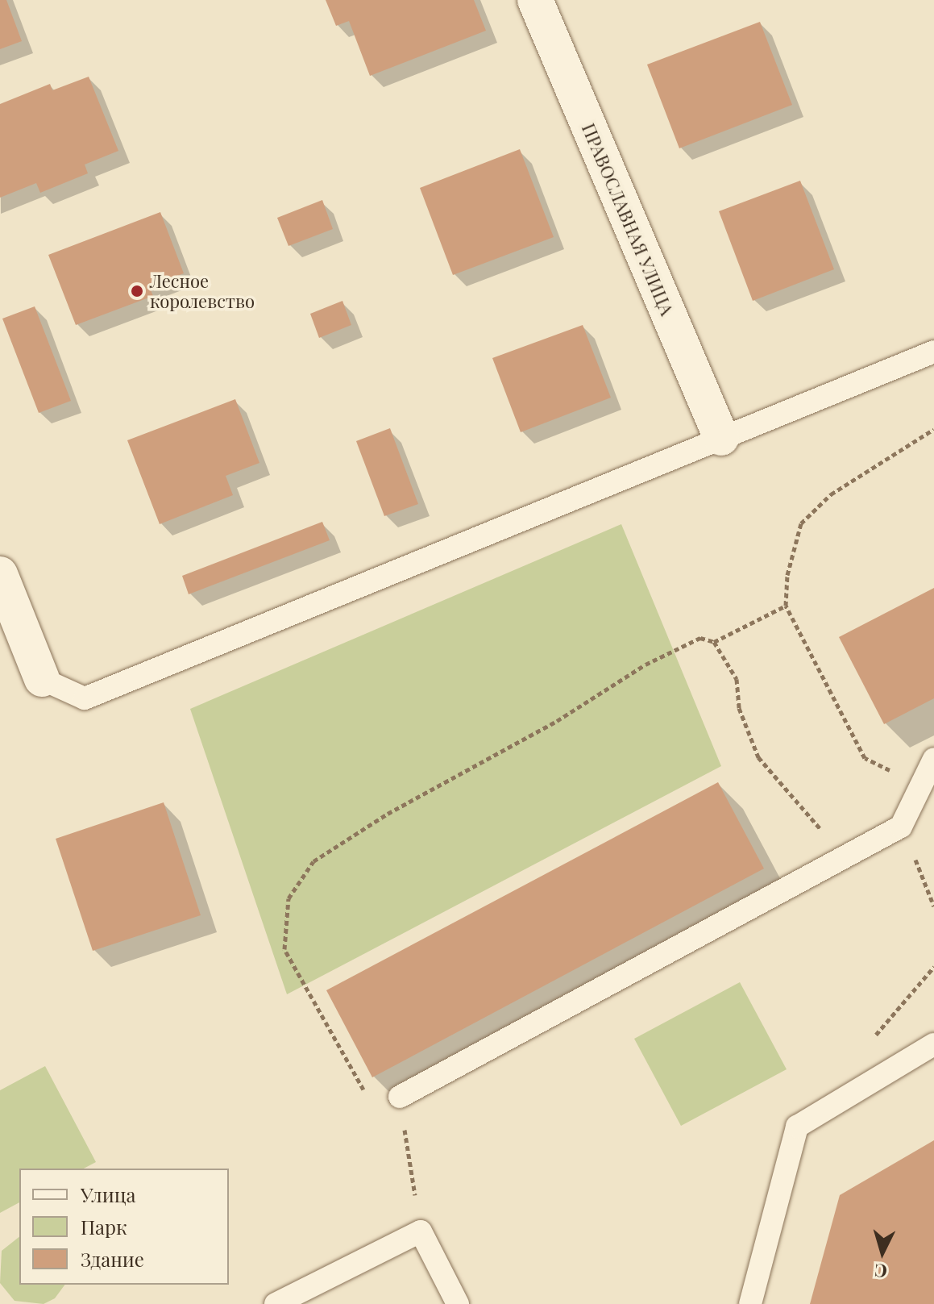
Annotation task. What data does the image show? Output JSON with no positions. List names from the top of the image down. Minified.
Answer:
{"streets":{"street":["ПРАВОСЛАВНАЯ УЛИЦА"]},"places":["Лесное королевство"],"legend":["Улица","Парк","Здание"],"north":"bottom"}
